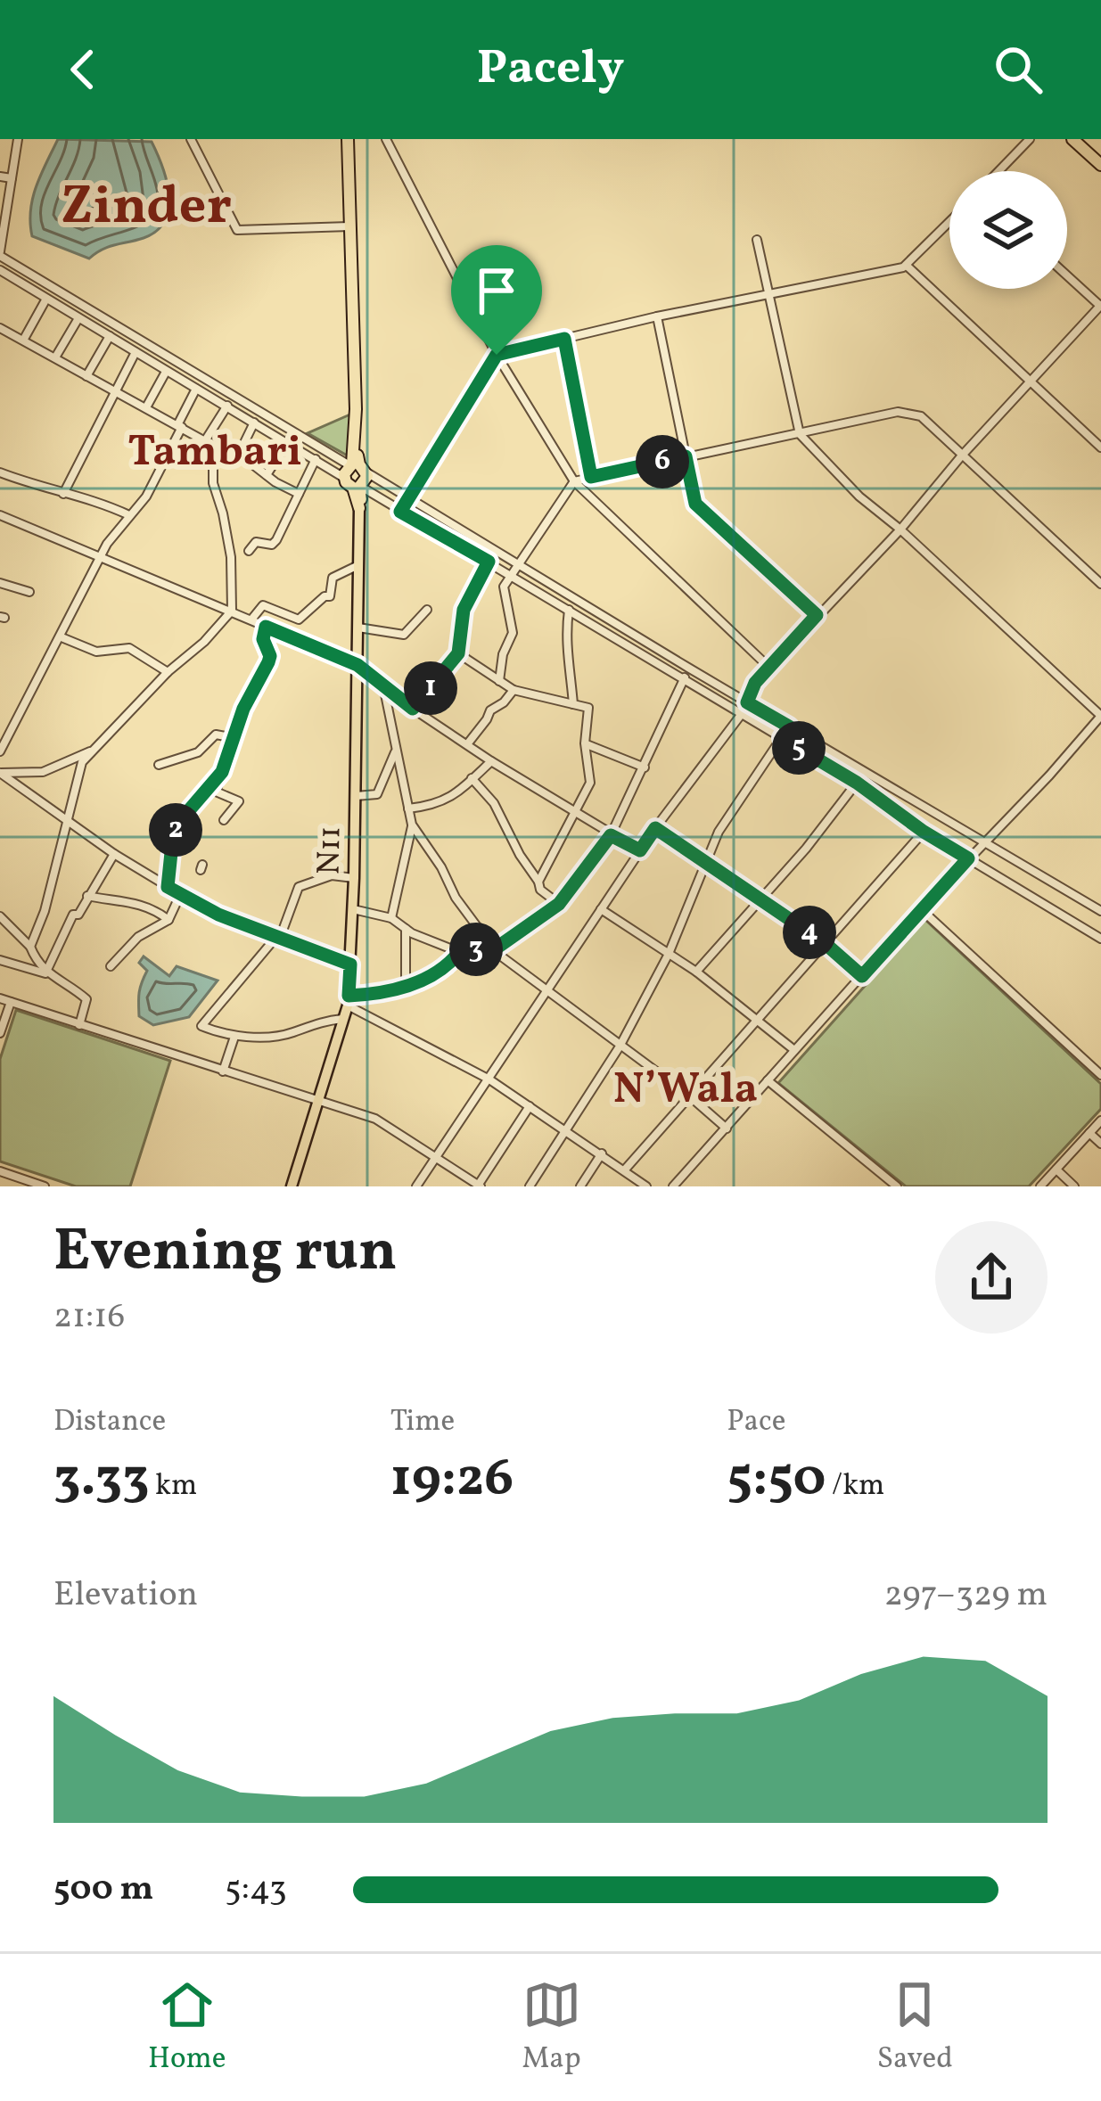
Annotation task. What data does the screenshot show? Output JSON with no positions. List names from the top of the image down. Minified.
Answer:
{"streets":{"main road":["N11"]},"districts":["Zinder","Tambari","N’Wala"],"page":{"header":"Pacely","pins":["6","1","5","2","4","3"],"heading":["Evening run","21:16"],"stats":[["Distance","3.33 km"],["Time","19:26"],["Pace","5:50 /km"]],"chart":["Elevation","297–329 m"],"list":[{"name":"500 m","note":"5:43"}],"tabs":["Home","Map","Saved"]}}
